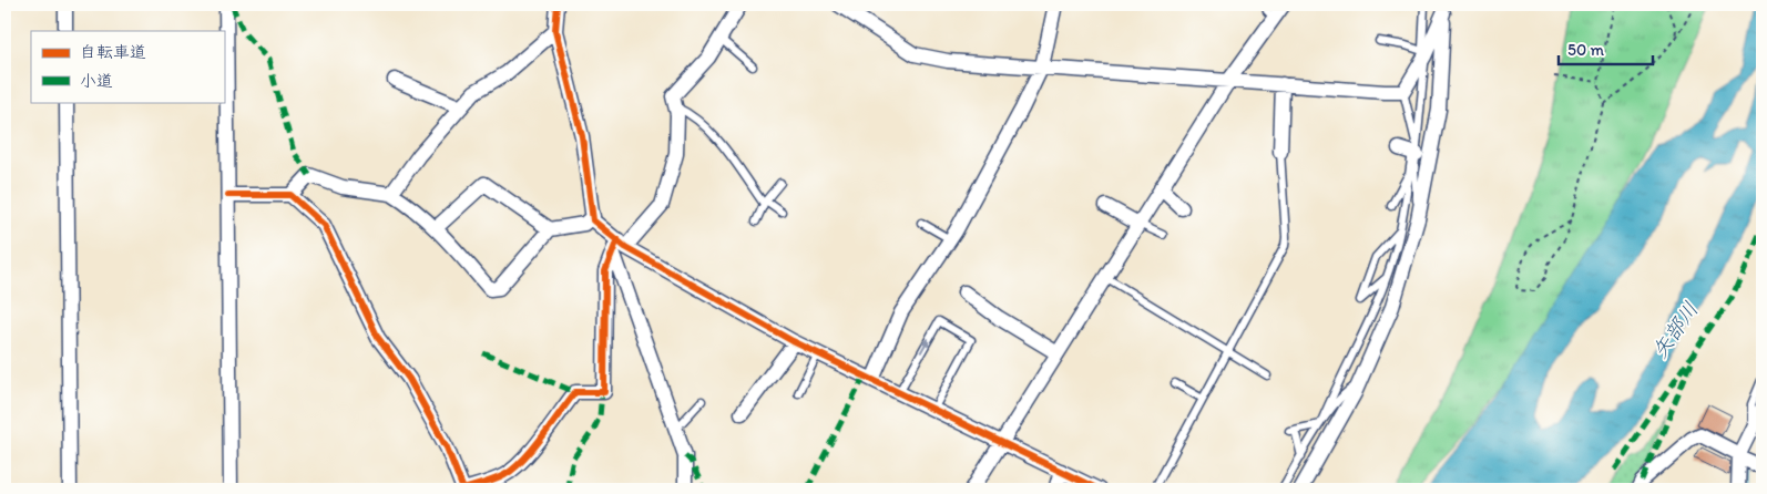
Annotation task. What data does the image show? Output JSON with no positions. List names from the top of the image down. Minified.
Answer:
{"water":["矢部川"],"legend":["自転車道","小道"],"scale_bar":"50 m"}
